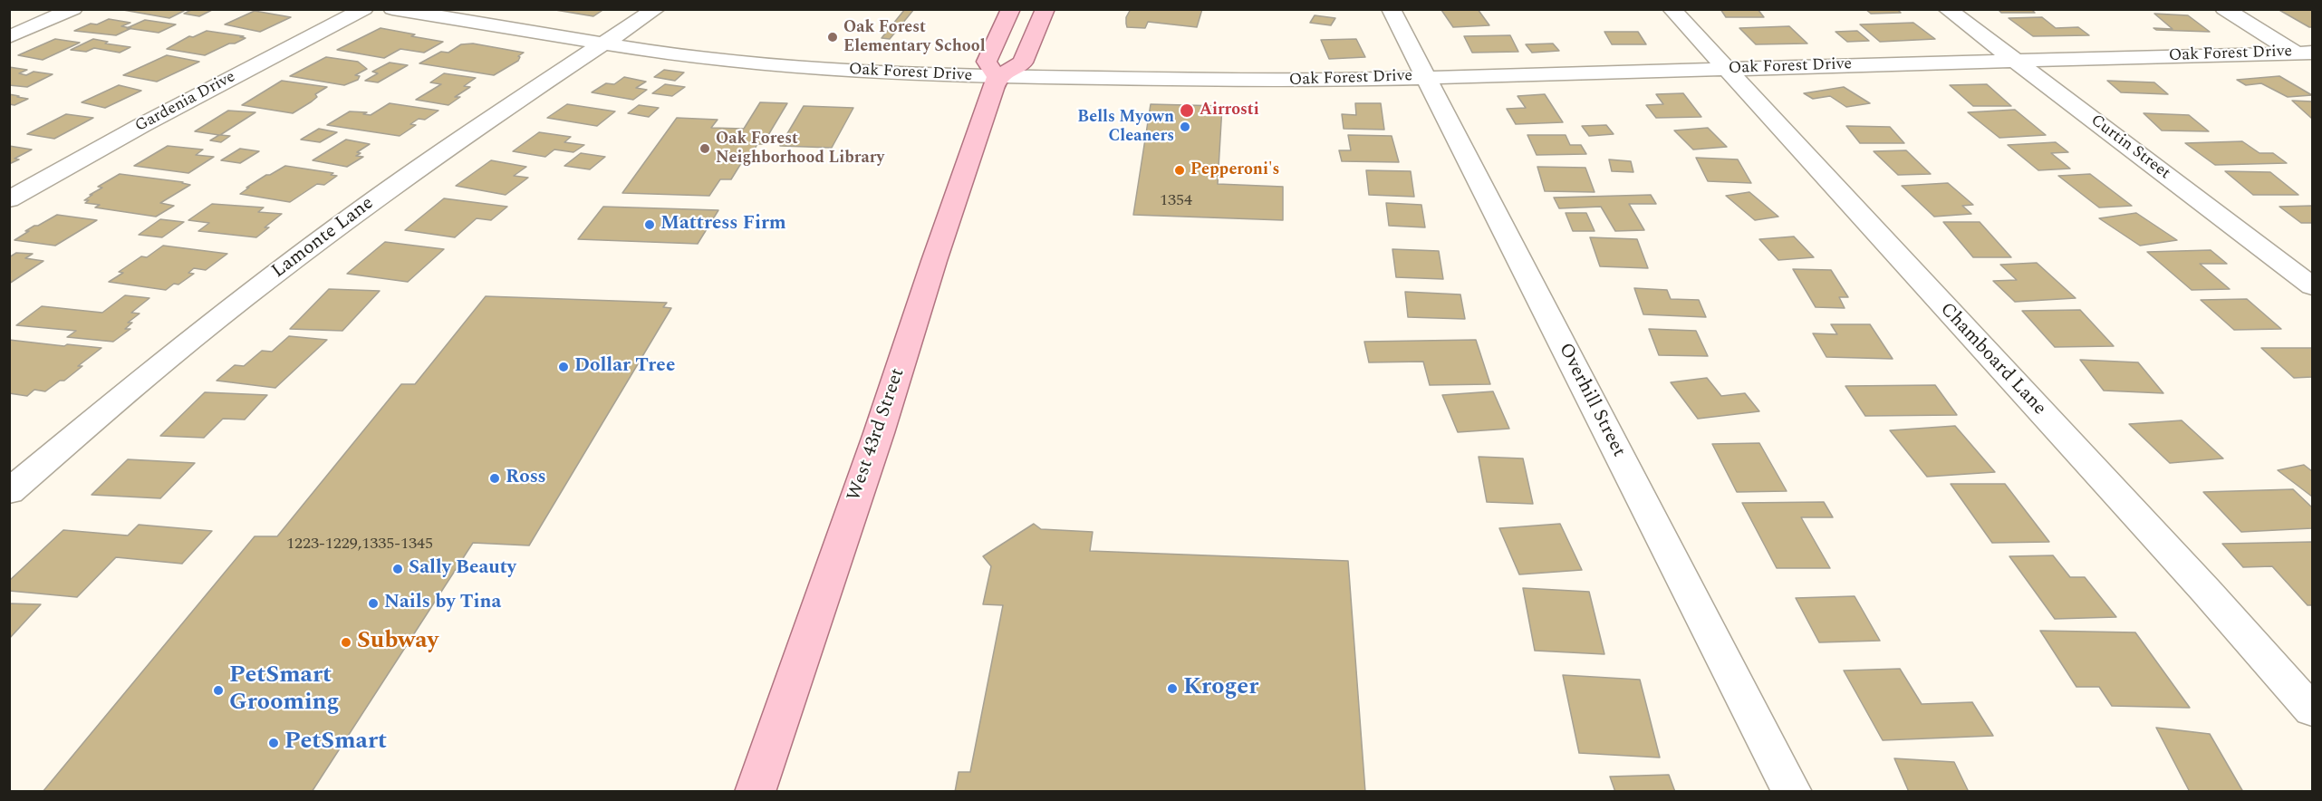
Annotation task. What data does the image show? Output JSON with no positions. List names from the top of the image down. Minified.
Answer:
{"streets":{"main road":["West 43rd Street"],"street":["Oak Forest Drive","Gardenia Drive","Curtin Street","Lamonte Lane","Chamboard Lane","Overhill Street"]},"crossings":[["Oak Forest Drive","Curtin Street"],["Oak Forest Drive","Lamonte Lane"],["Oak Forest Drive","Chamboard Lane"],["Oak Forest Drive","Overhill Street"],["Oak Forest Drive","West 43rd Street"]],"places":["Oak Forest Elementary School","Airrosti","Bells Myown Cleaners","Oak Forest Neighborhood Library","Pepperoni's","Mattress Firm","Dollar Tree","Ross","Sally Beauty","Nails by Tina","Subway","Kroger","PetSmart Grooming","PetSmart"],"house_numbers":["1354","1223-1229,1335-1345"]}
